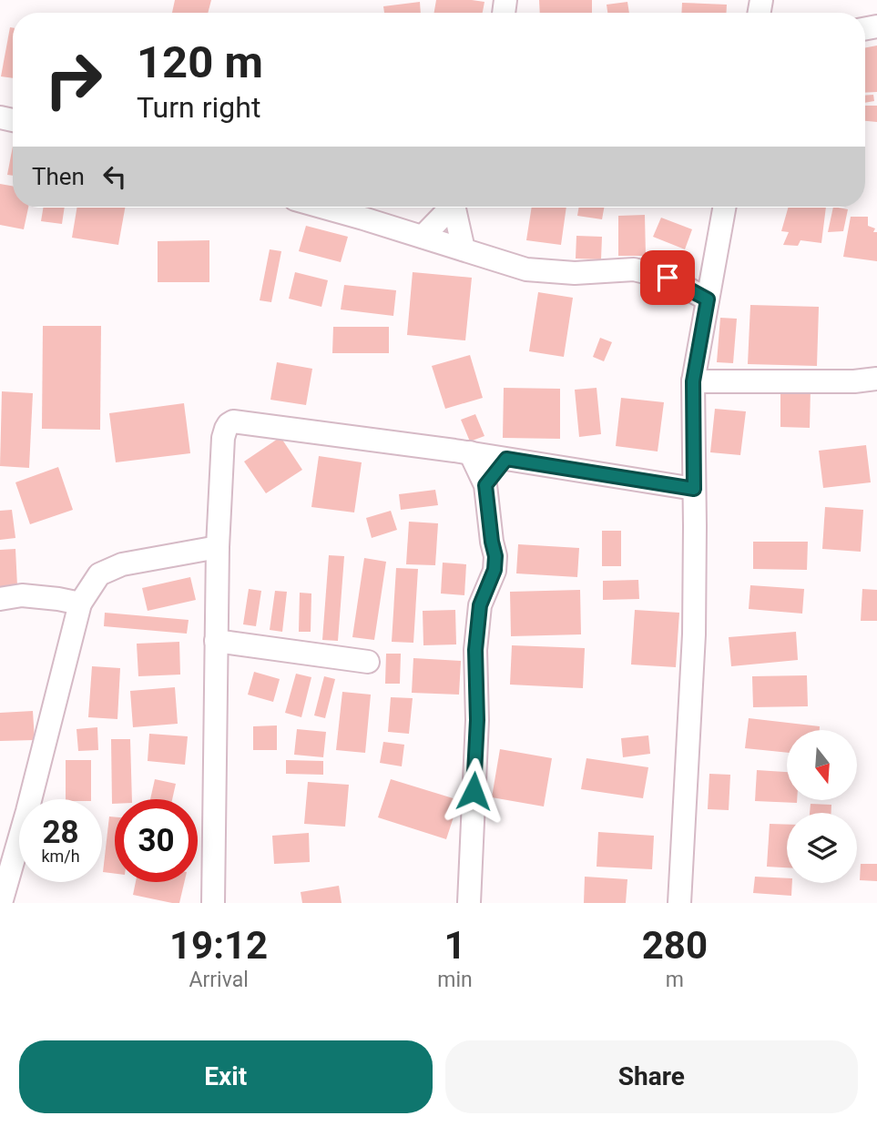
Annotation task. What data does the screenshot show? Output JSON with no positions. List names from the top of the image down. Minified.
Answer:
{"north":"bottom","page":{"turn":["120 m","Turn right"],"then":"Then","speed":"28 km/h","limit":"30","eta":["19:12","Arrival","1","min","280","m"],"buttons":["Exit","Share"]}}
